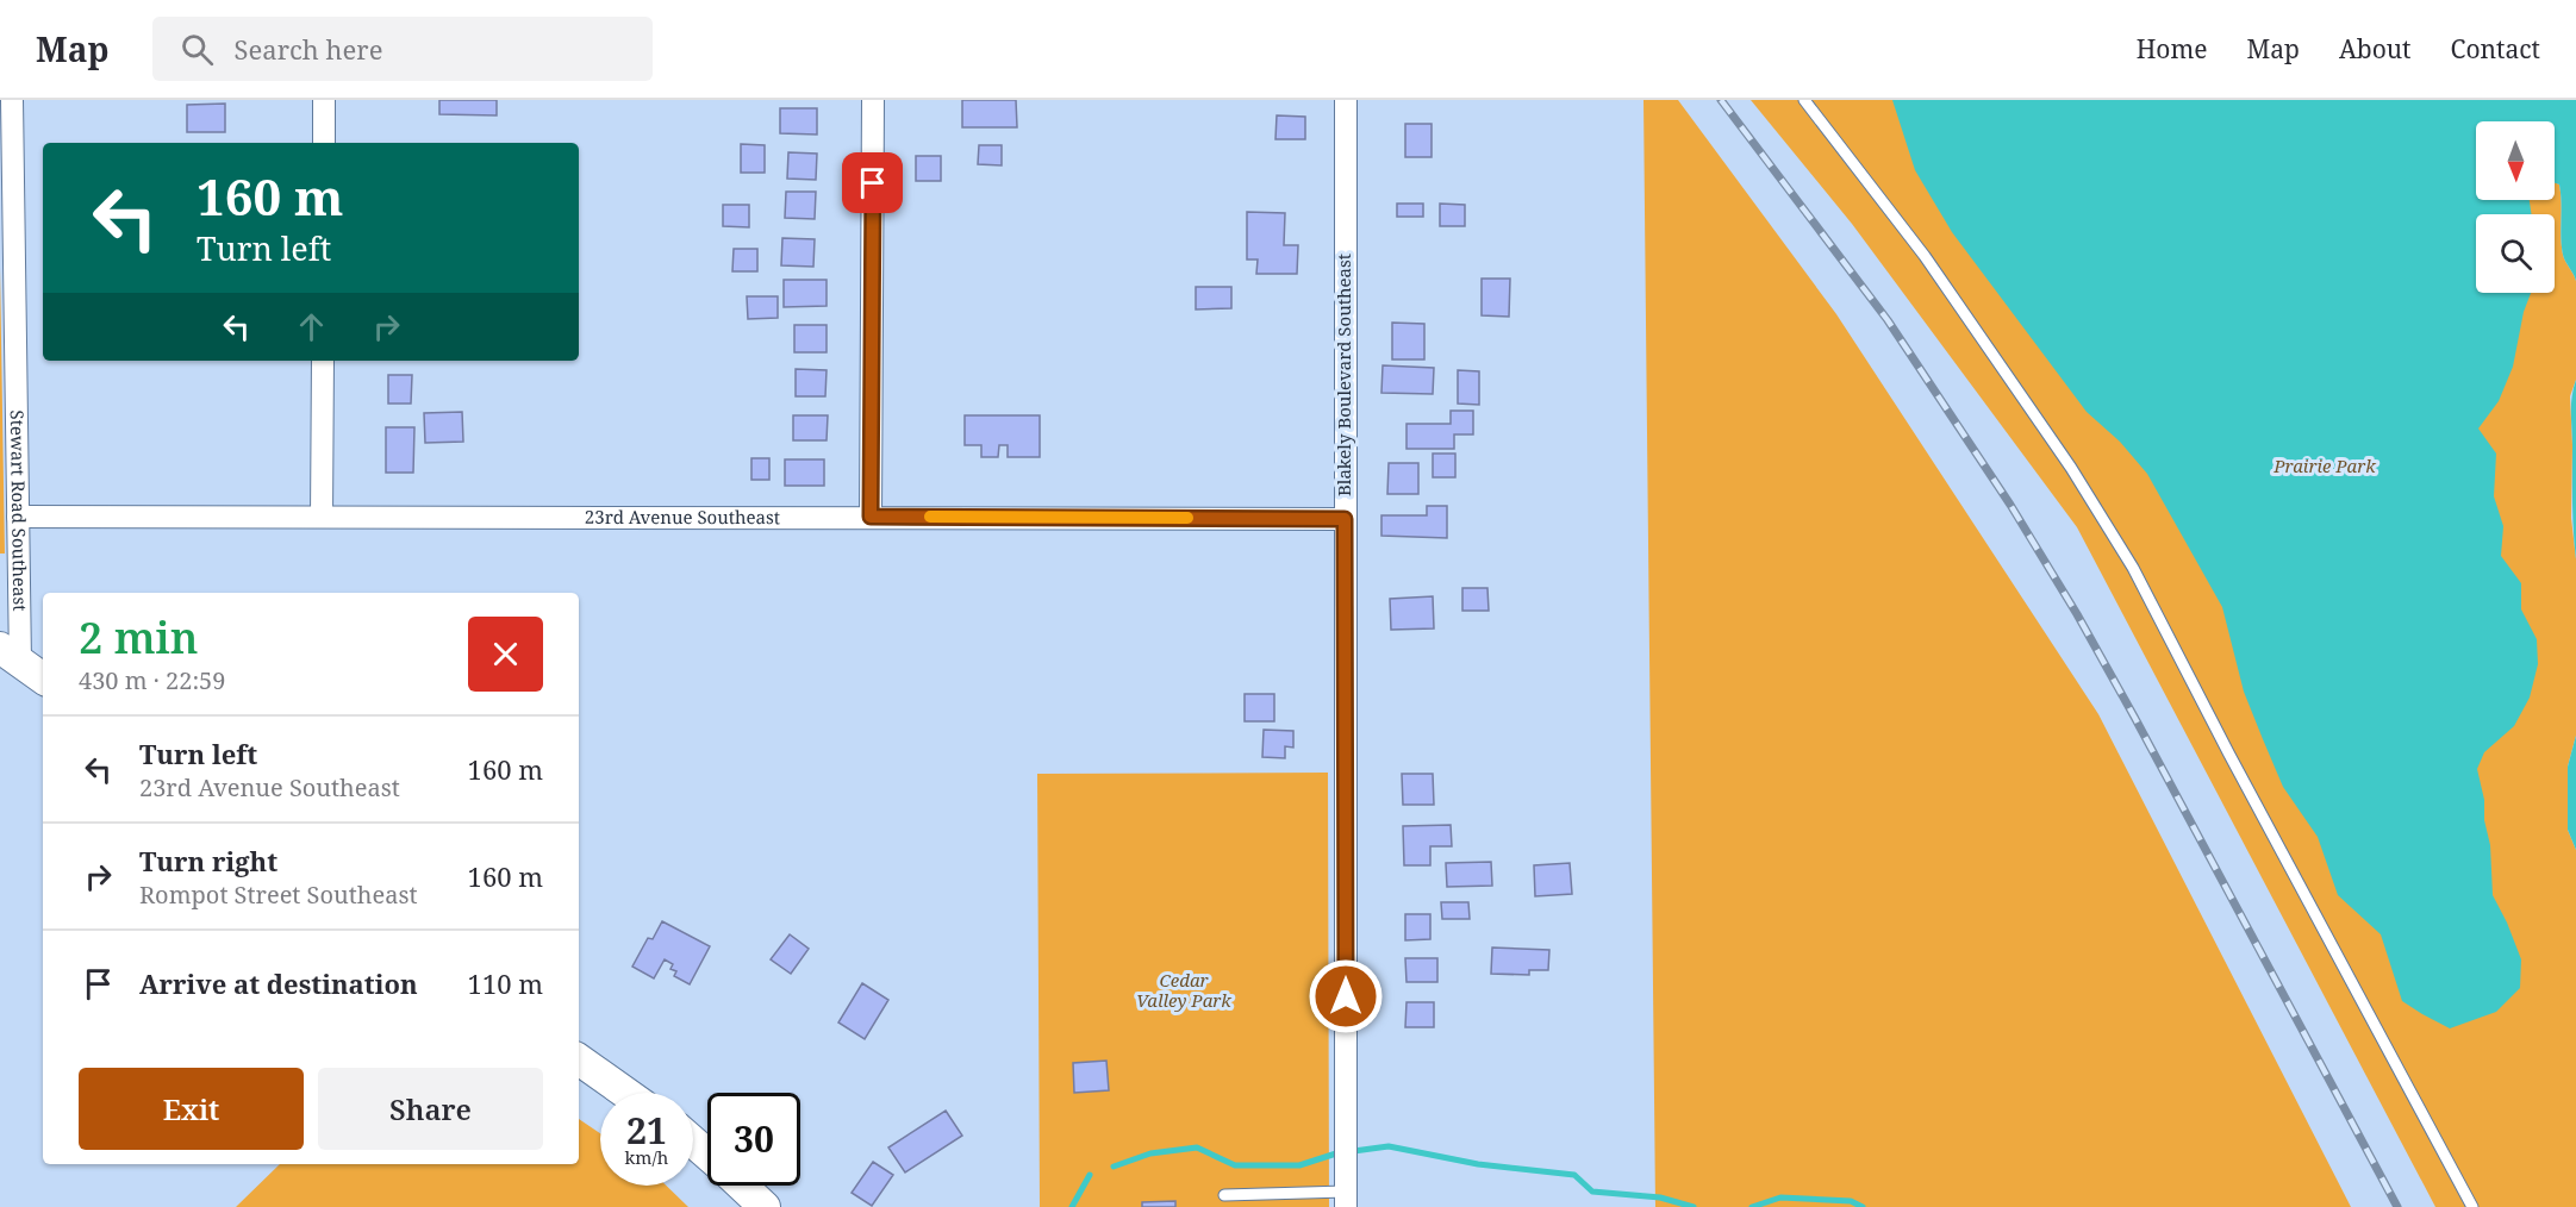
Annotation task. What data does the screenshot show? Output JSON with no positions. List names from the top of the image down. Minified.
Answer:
{"streets":{"street":["Blakely Boulevard Southeast","Stewart Road Southeast","23rd Avenue Southeast"]},"crossings":[["Blakely Boulevard Southeast","23rd Avenue Southeast"],["Stewart Road Southeast","23rd Avenue Southeast"]],"parks":["Prairie Park","Cedar Valley Park"],"north":"bottom","page":{"header":"Map","search":"Search here","nav":["Home","Map","About","Contact"],"turn":["160 m","Turn left"],"heading":["2 min","430 m · 22:59"],"list":[{"name":"Turn left","note":"23rd Avenue Southeast","value":"160 m"},{"name":"Turn right","note":"Rompot Street Southeast","value":"160 m"},{"name":"Arrive at destination","value":"110 m"}],"buttons":["Exit","Share"],"speed":"21 km/h","limit":"30"}}
